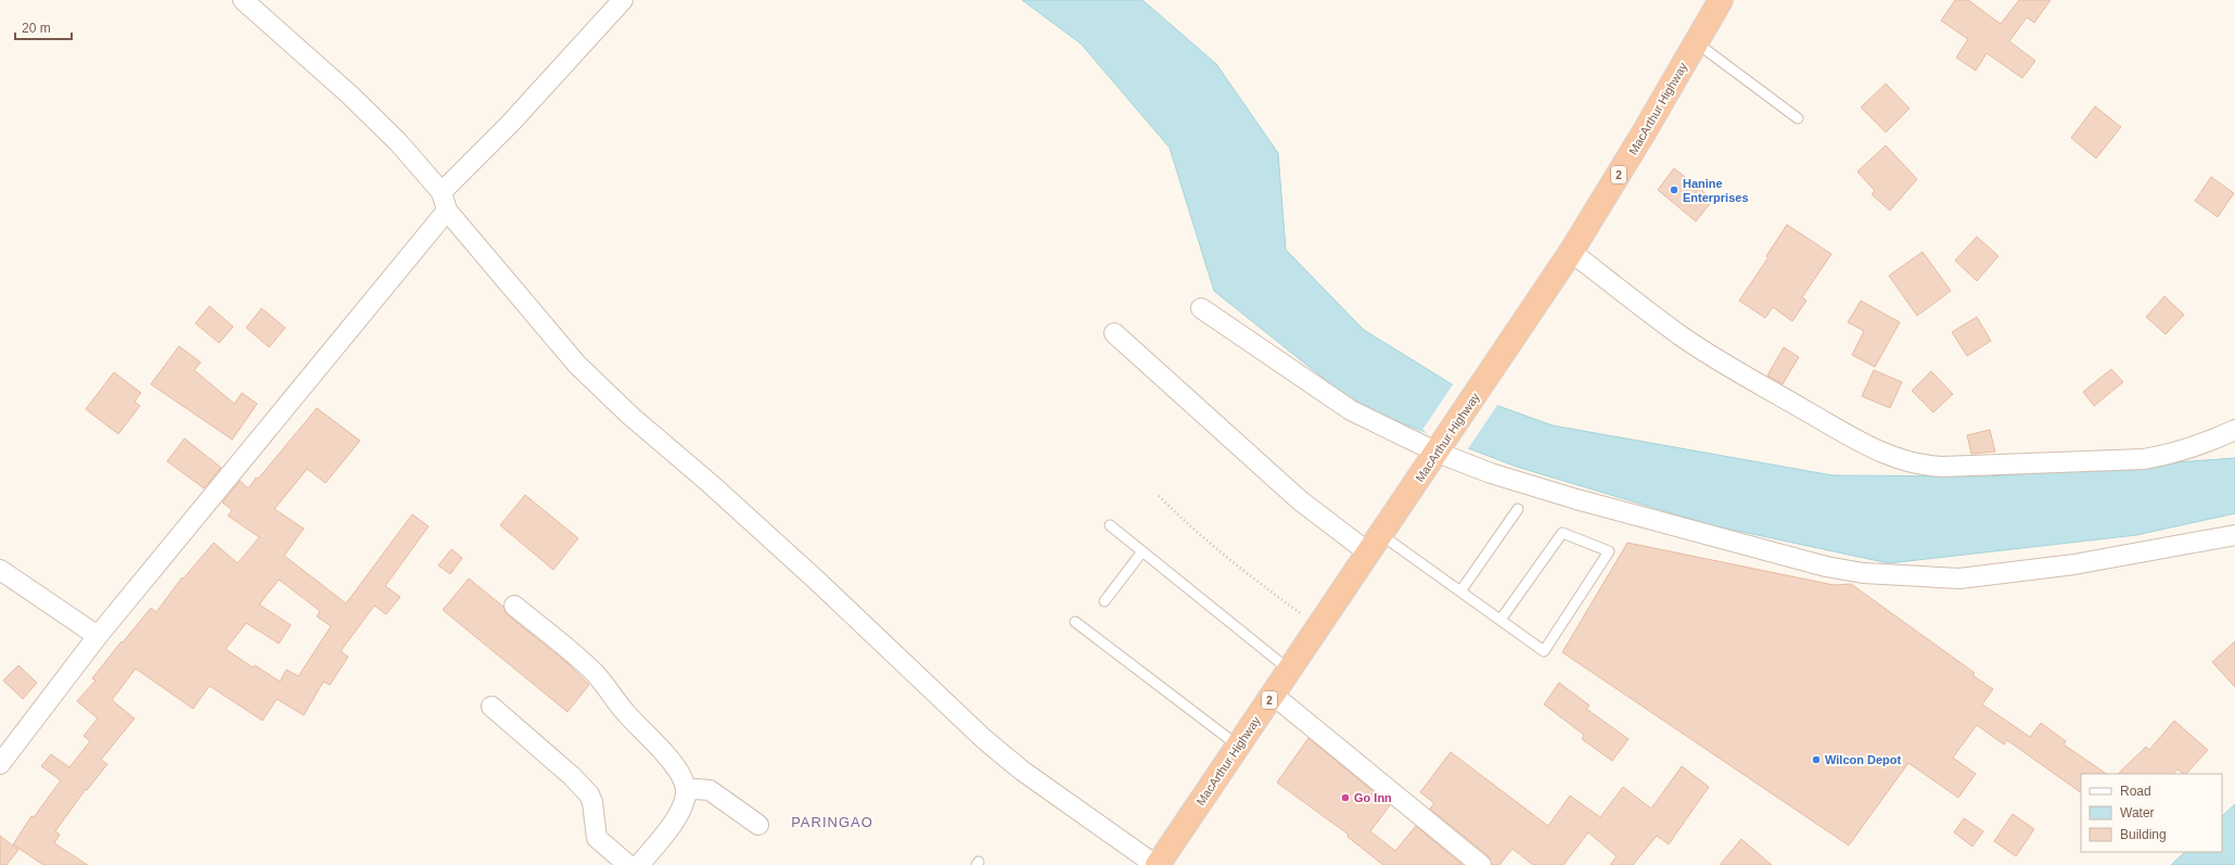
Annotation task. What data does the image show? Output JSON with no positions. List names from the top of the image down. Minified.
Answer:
{"streets":{"highway":["MacArthur Highway","2"]},"districts":["PARINGAO"],"places":["Hanine Enterprises","Wilcon Depot","Go Inn"],"legend":["Road","Water","Building"],"scale_bar":"20 m"}
